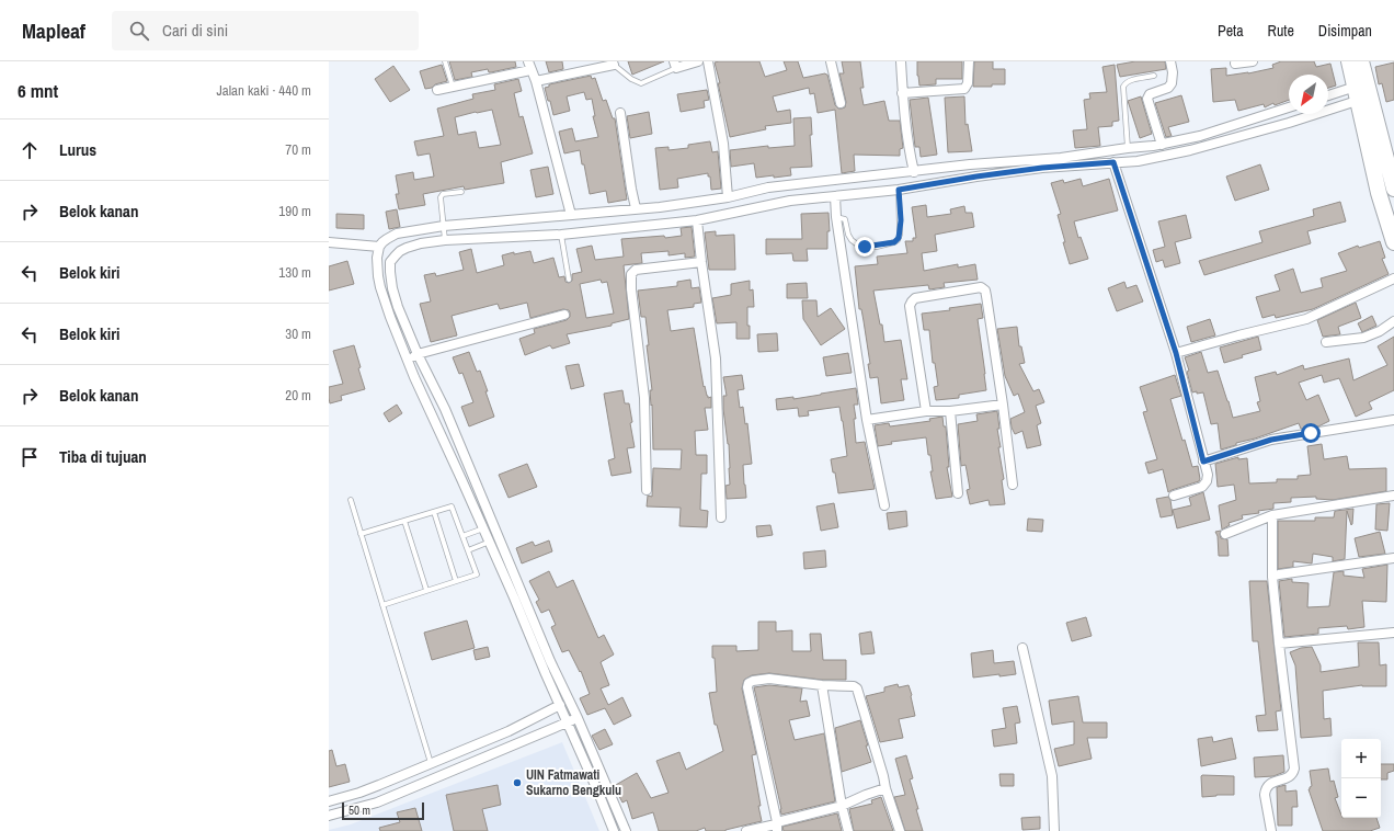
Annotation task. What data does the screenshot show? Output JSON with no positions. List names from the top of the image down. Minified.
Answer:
{"places":["UIN Fatmawati Sukarno Bengkulu"],"scale_bar":"50 m","north":"bottom left","page":{"header":"Mapleaf","search":"Cari di sini","nav":["Peta","Rute","Disimpan"],"heading":["6 mnt","Jalan kaki · 440 m"],"list":[["Lurus","70 m"],["Belok kanan","190 m"],["Belok kiri","130 m"],["Belok kiri","30 m"],["Belok kanan","20 m"],"Tiba di tujuan"],"map_buttons":["+","−"],"scale":"50 m"}}
